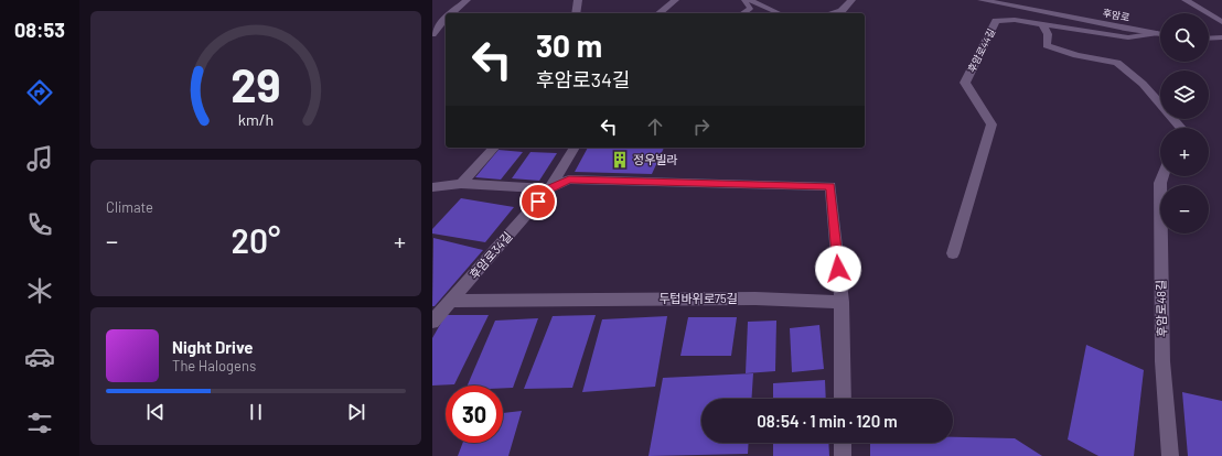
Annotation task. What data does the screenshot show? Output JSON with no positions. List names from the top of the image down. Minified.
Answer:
{"streets":{"street":["후암로","후암로44길","후암로34길","두텁바위로75길","후암로48길"]},"crossings":[["후암로","후암로44길"],["후암로34길","두텁바위로75길"]],"places":{"building":["정우빌라"]},"page":{"tabs":"08:53","map_buttons":["+","−"],"turn":["30 m","후암로34길"],"tile":"Climate","heat":["−","20°","+"],"song":["Night Drive","The Halogens"],"limit":"30","trip":"08:54 · 1 min · 120 m","gauge":["29","km/h"]}}
